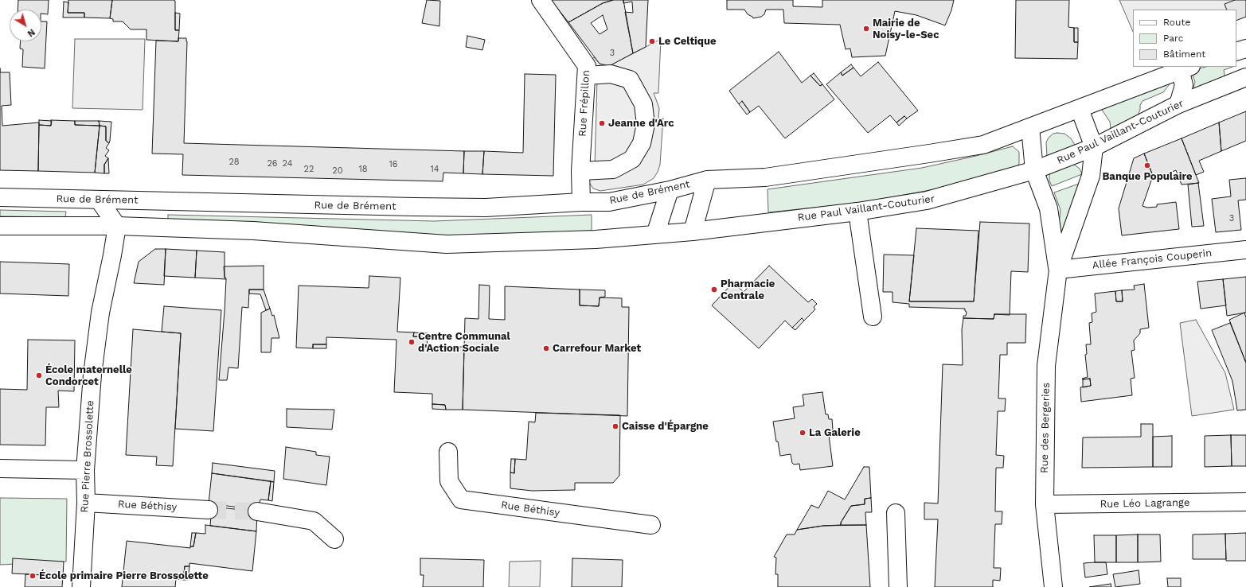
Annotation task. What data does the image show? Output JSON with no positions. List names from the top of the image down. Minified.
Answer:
{"streets":{"street":["Rue Frépillon","Rue Paul Vaillant-Couturier","Rue de Brément","Allée François Couperin","Rue des Bergeries","Rue Pierre Brossolette","Rue Léo Lagrange","Rue Béthisy"]},"crossings":[["Rue Frépillon","Rue de Brément"],["Rue Paul Vaillant-Couturier","Rue des Bergeries"],["Allée François Couperin","Rue des Bergeries"],["Rue des Bergeries","Rue Léo Lagrange"],["Rue Pierre Brossolette","Rue Béthisy"]],"places":["Mairie de Noisy-le-Sec","Le Celtique","Jeanne d'Arc","Banque Populaire","Pharmacie Centrale","Centre Communal d'Action Sociale","Carrefour Market","École maternelle Condorcet","Caisse d'Épargne","La Galerie","École primaire Pierre Brossolette"],"house_numbers":["3","28","26","24","16","22","18","14","20","3"],"legend":["Route","Parc","Bâtiment"],"north":"bottom right"}
